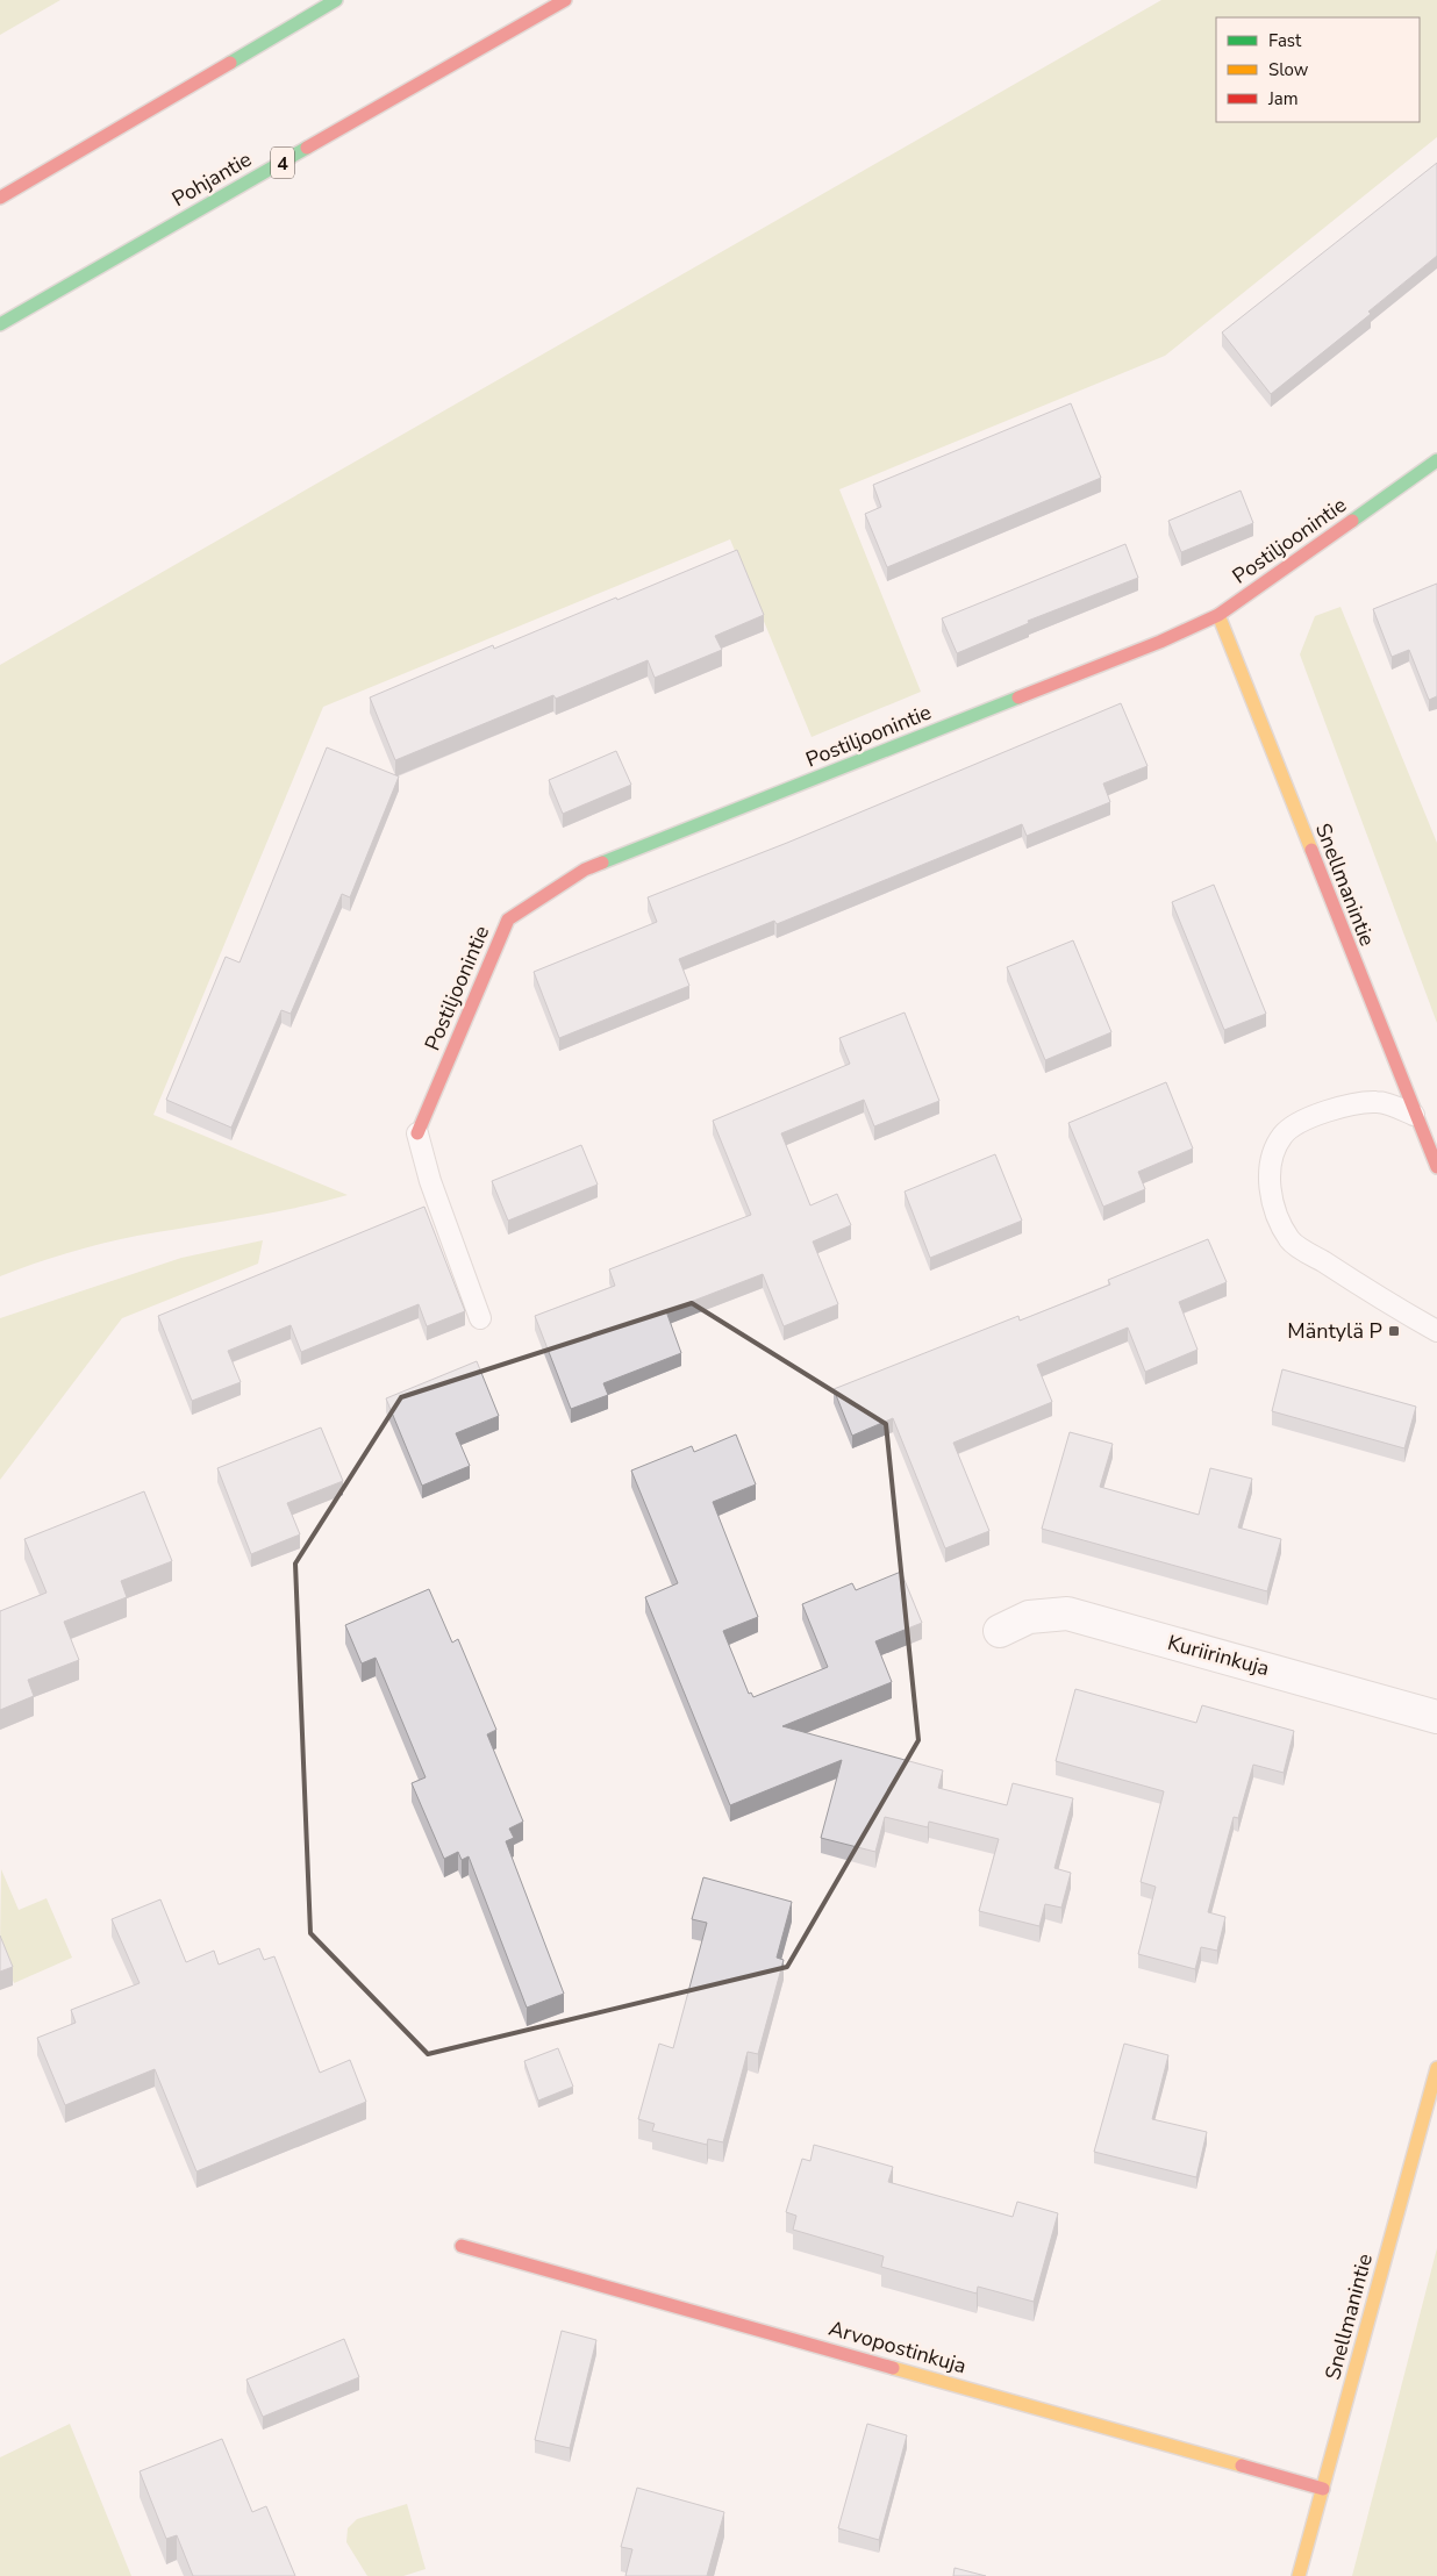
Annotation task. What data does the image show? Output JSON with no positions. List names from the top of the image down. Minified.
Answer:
{"streets":{"main road":["4","Pohjantie","Postiljoonintie","Snellmanintie","Arvopostinkuja"],"street":["Kuriirinkuja"]},"crossings":[["Postiljoonintie","Snellmanintie"],["Snellmanintie","Arvopostinkuja"]],"places":{"transit":["Mäntylä P"]},"legend":["Fast","Slow","Jam"]}
